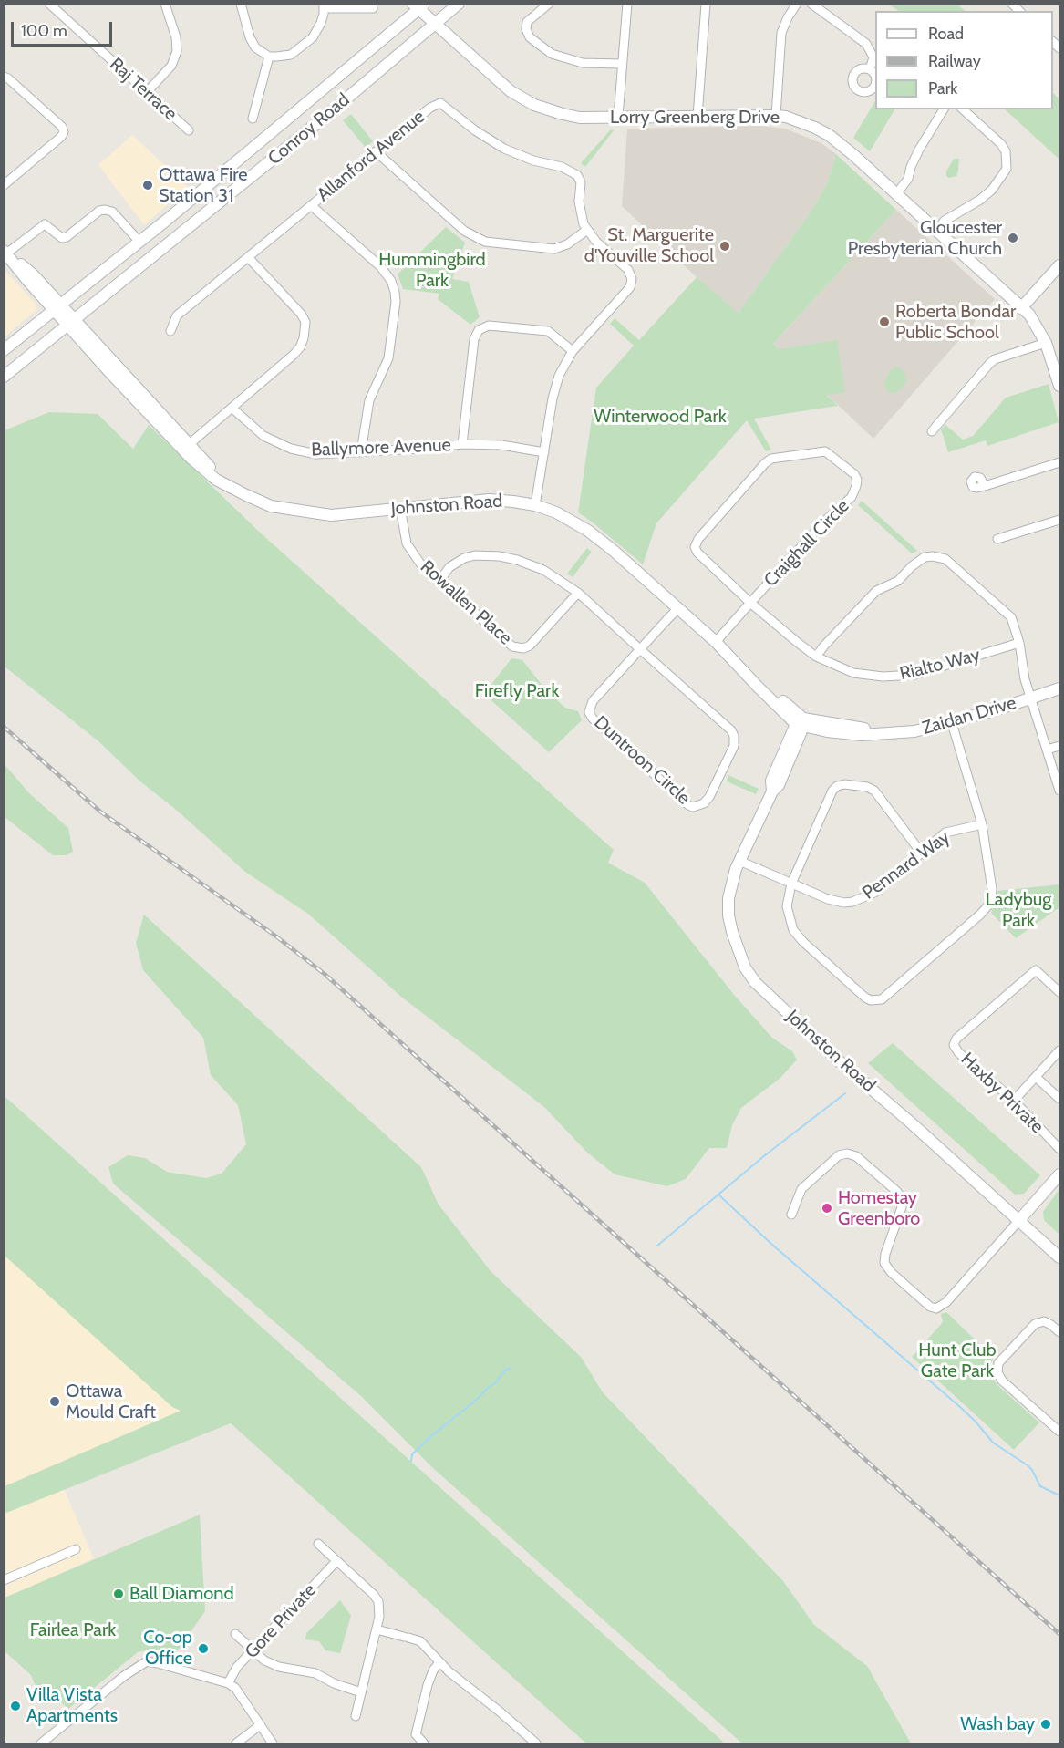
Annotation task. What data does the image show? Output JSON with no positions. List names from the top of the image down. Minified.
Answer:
{"streets":{"street":["Raj Terrace","Lorry Greenberg Drive","Conroy Road","Allanford Avenue","Ballymore Avenue","Johnston Road","Craighall Circle","Rowallen Place","Rialto Way","Zaidan Drive","Duntroon Circle","Pennard Way","Haxby Private","Gore Private"]},"crossings":[["Lorry Greenberg Drive","Conroy Road"],["Conroy Road","Johnston Road"],["Allanford Avenue","Ballymore Avenue"],["Allanford Avenue","Johnston Road"],["Johnston Road","Craighall Circle"],["Johnston Road","Rowallen Place"],["Johnston Road","Zaidan Drive"],["Johnston Road","Duntroon Circle"],["Johnston Road","Pennard Way"],["Craighall Circle","Rialto Way"]],"parks":["Hummingbird Park","Winterwood Park","Firefly Park","Ladybug Park","Hunt Club Gate Park","Fairlea Park"],"places":["Ottawa Fire Station 31","Gloucester Presbyterian Church","St. Marguerite d'Youville School","Roberta Bondar Public School","Homestay Greenboro","Ottawa Mould Craft","Ball Diamond","Co-op Office","Villa Vista Apartments","Wash bay"],"legend":["Road","Railway","Park"],"scale_bar":"100 m"}
